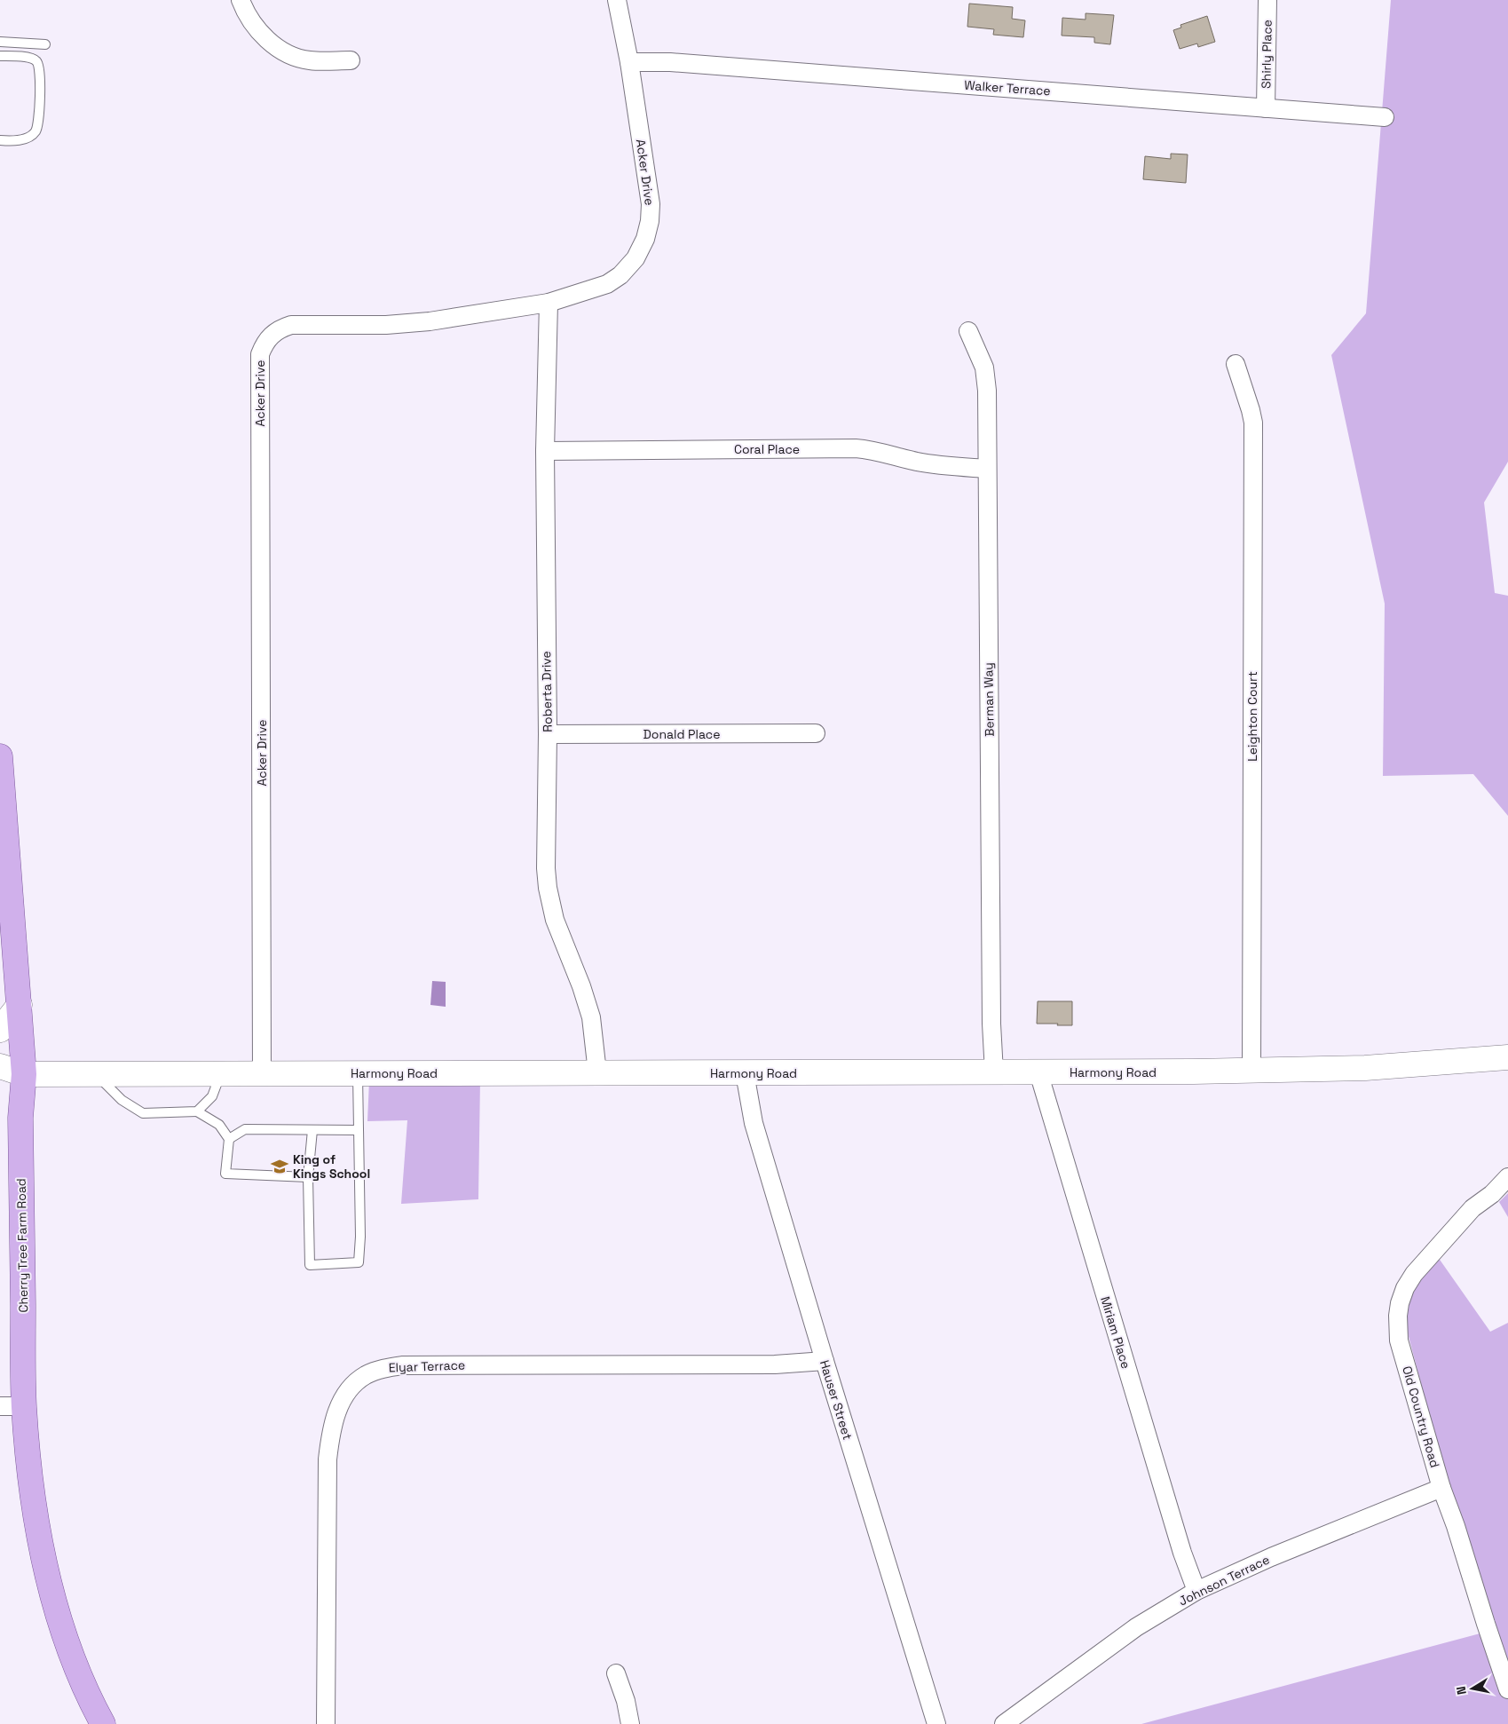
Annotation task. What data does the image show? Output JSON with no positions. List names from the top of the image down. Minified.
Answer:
{"streets":{"main road":["Cherry Tree Farm Road"],"street":["Shirly Place","Walker Terrace","Acker Drive","Coral Place","Roberta Drive","Berman Way","Leighton Court","Donald Place","Harmony Road","Miriam Place","Elyar Terrace","Hauser Street","Old Country Road","Johnson Terrace"]},"crossings":[["Shirly Place","Walker Terrace"],["Walker Terrace","Acker Drive"],["Acker Drive","Roberta Drive"],["Acker Drive","Harmony Road"],["Coral Place","Roberta Drive"],["Coral Place","Berman Way"],["Roberta Drive","Donald Place"],["Roberta Drive","Harmony Road"],["Berman Way","Harmony Road"],["Leighton Court","Harmony Road"],["Harmony Road","Cherry Tree Farm Road"],["Harmony Road","Miriam Place"],["Harmony Road","Hauser Street"],["Miriam Place","Johnson Terrace"],["Elyar Terrace","Hauser Street"],["Old Country Road","Johnson Terrace"]],"places":{"school or university":["King of Kings School"]},"north":"left"}
